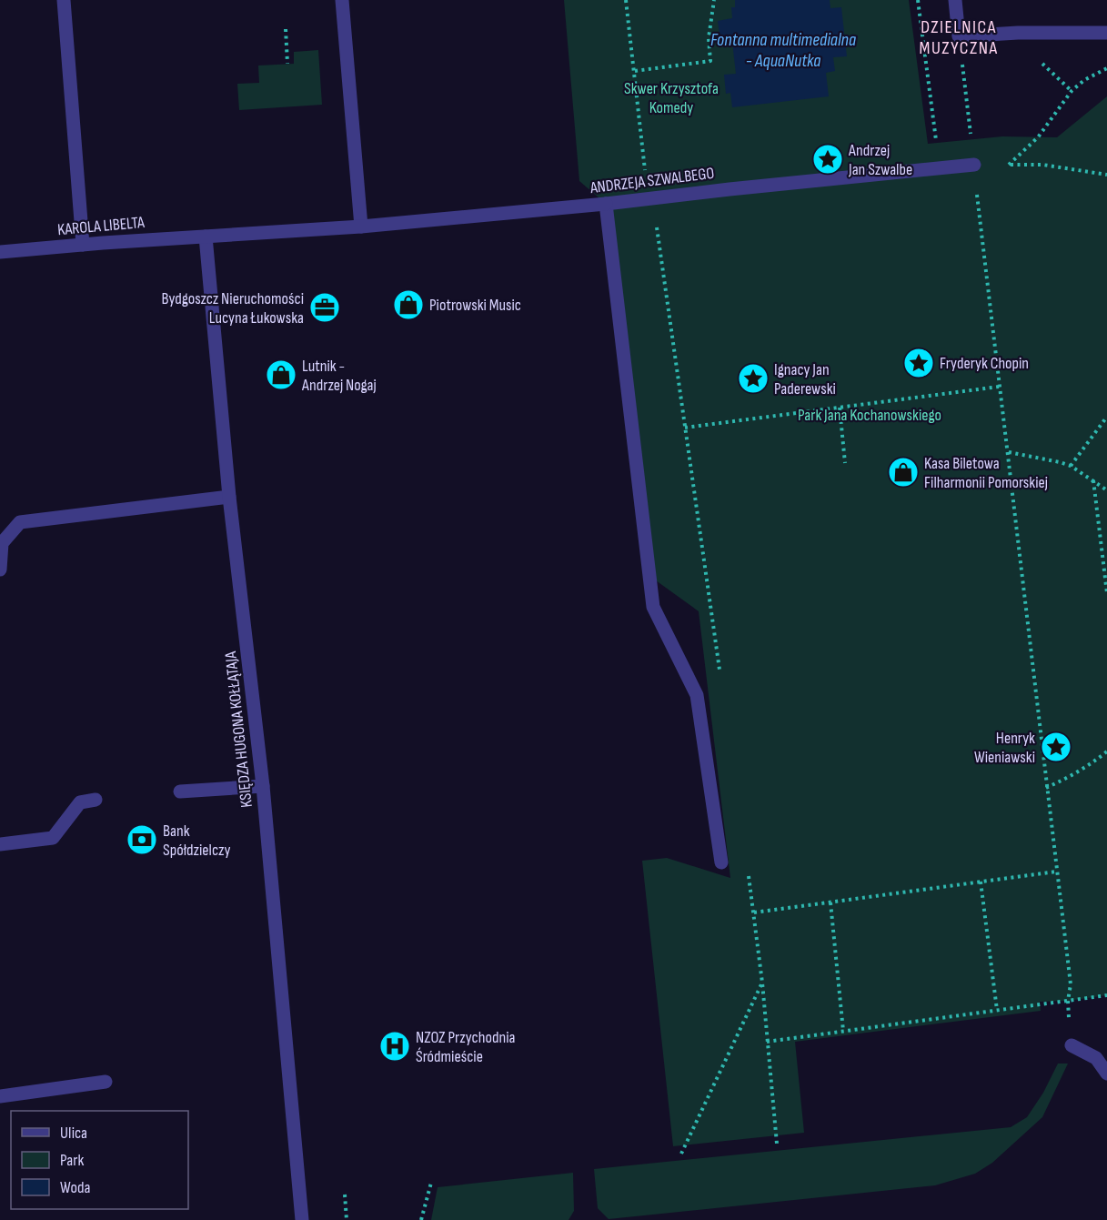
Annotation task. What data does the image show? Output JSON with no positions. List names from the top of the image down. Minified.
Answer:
{"streets":{"street":["ANDRZEJA SZWALBEGO","KAROLA LIBELTA","KSIĘDZA HUGONA KOŁŁĄTAJA"]},"crossings":[["ANDRZEJA SZWALBEGO","KAROLA LIBELTA"],["ANDRZEJA SZWALBEGO","KSIĘDZA HUGONA KOŁŁĄTAJA"],["KAROLA LIBELTA","KSIĘDZA HUGONA KOŁŁĄTAJA"]],"districts":["DZIELNICA MUZYCZNA"],"water":["Fontanna multimedialna - AquaNutka"],"parks":["Skwer Krzysztofa Komedy","Park Jana Kochanowskiego"],"places":{"place":["Andrzej Jan Szwalbe","Fryderyk Chopin","Ignacy Jan Paderewski","Henryk Wieniawski"],"shop":["Piotrowski Music","Lutnik - Andrzej Nogaj","Kasa Biletowa Filharmonii Pomorskiej"],"office":["Bydgoszcz Nieruchomości Lucyna Łukowska"],"bank":["Bank Spółdzielczy"],"hospital":["NZOZ Przychodnia Śródmieście"]},"legend":["Ulica","Park","Woda"]}
